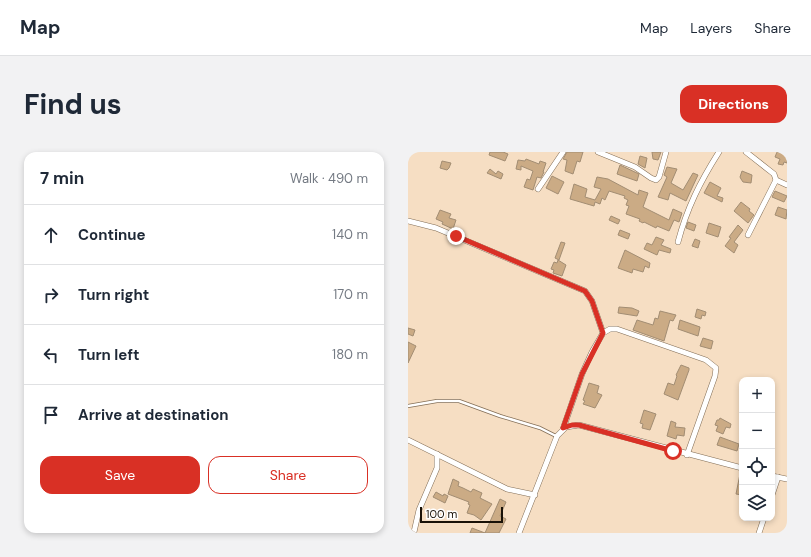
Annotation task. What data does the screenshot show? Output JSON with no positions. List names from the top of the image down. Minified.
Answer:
{"scale_bar":"100 m","page":{"header":"Map","nav":["Map","Layers","Share"],"buttons":["Directions",["Save","Share"]],"title":"Find us","heading":["7 min","Walk · 490 m"],"list":[["Continue","140 m"],["Turn right","170 m"],["Turn left","180 m"],"Arrive at destination"],"map_buttons":["+","−"],"scale":"100 m"}}
